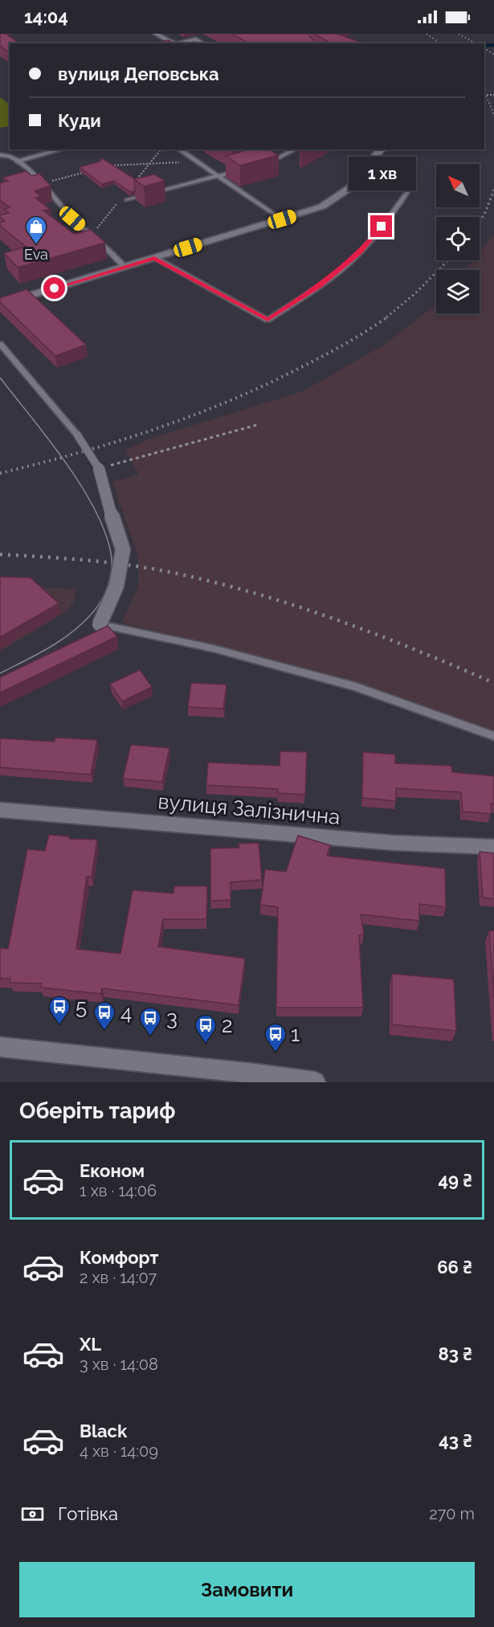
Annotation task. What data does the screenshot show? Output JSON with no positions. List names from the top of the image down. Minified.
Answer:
{"streets":{"street":["вулиця Залізнична"]},"places":{"shop":["Eva"],"bus stop":["5","4","3","2","1"]},"north":"top left","page":{"status":"14:04","banner":["вулиця Деповська","Куди"],"bubble":"1 хв","heading":"Оберіть тариф","list":[{"name":"Економ","note":"1 хв · 14:06","value":"49 ₴"},{"name":"Комфорт","note":"2 хв · 14:07","value":"66 ₴"},{"name":"XL","note":"3 хв · 14:08","value":"83 ₴"},{"name":"Black","note":"4 хв · 14:09","value":"43 ₴"}],"pay":["Готівка","270 m"],"buttons":"Замовити"}}
